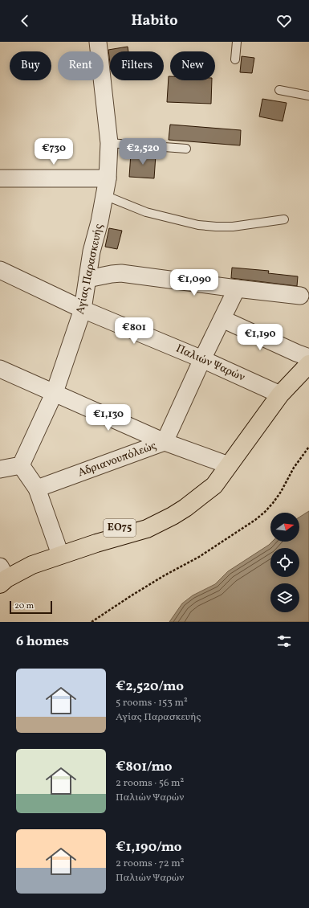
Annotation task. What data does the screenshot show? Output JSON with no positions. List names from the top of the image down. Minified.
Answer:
{"streets":{"main road":["ΕΟ75"],"street":["Αγίας Παρασκευής","Παλιών Ψαρών","Αδριανουπόλεώς"]},"crossings":[["Αγίας Παρασκευής","Παλιών Ψαρών"],["Παλιών Ψαρών","Αδριανουπόλεώς"]],"scale_bar":"20 m","north":"right","page":{"header":"Habito","chip":["Buy","Rent","Filters","New"],"price":["€730","€2,520","€1,090","€801","€1,190","€1,130"],"scale":"20 m","heading":"6 homes","list":[{"name":"€2,520/mo","note":"5 rooms · 153 m² · Αγίας Παρασκευής"},{"name":"€801/mo","note":"2 rooms · 56 m² · Παλιών Ψαρών"},{"name":"€1,190/mo","note":"2 rooms · 72 m² · Παλιών Ψαρών"}]}}
